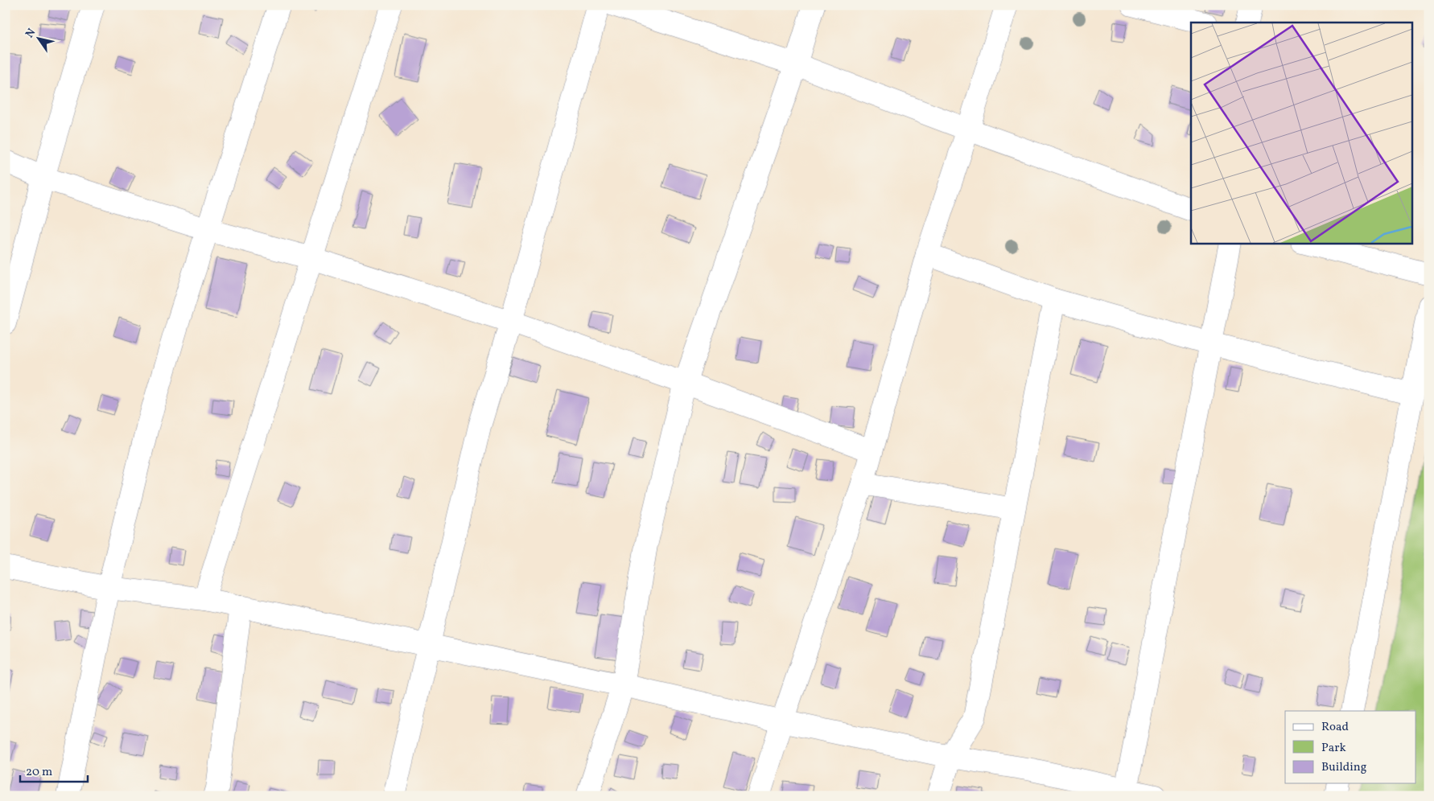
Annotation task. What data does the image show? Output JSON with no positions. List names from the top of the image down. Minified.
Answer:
{"legend":["Road","Park","Building"],"scale_bar":"20 m","north":"top left"}
